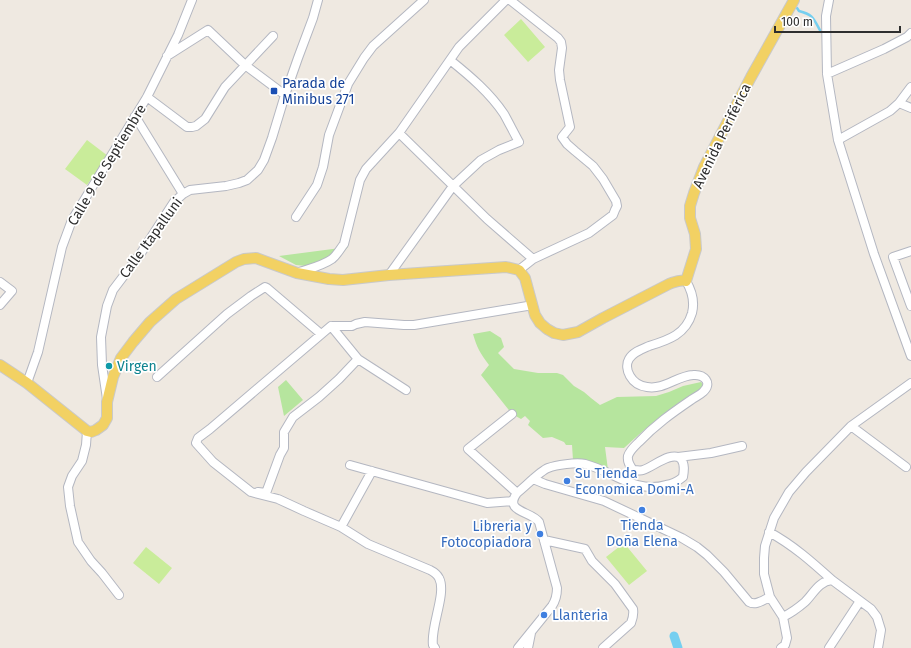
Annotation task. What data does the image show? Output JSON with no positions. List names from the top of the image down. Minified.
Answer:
{"streets":{"main road":["Avenida Periférica"],"street":["Calle 9 de Septiembre","Calle Itapalluni"]},"places":{"transit":["Parada de Minibus 271"],"other":["Virgen","Su Tienda Economica Domi-A","Tienda Doña Elena","Libreria y Fotocopiadora","Llanteria"]},"scale_bar":"100 m"}
